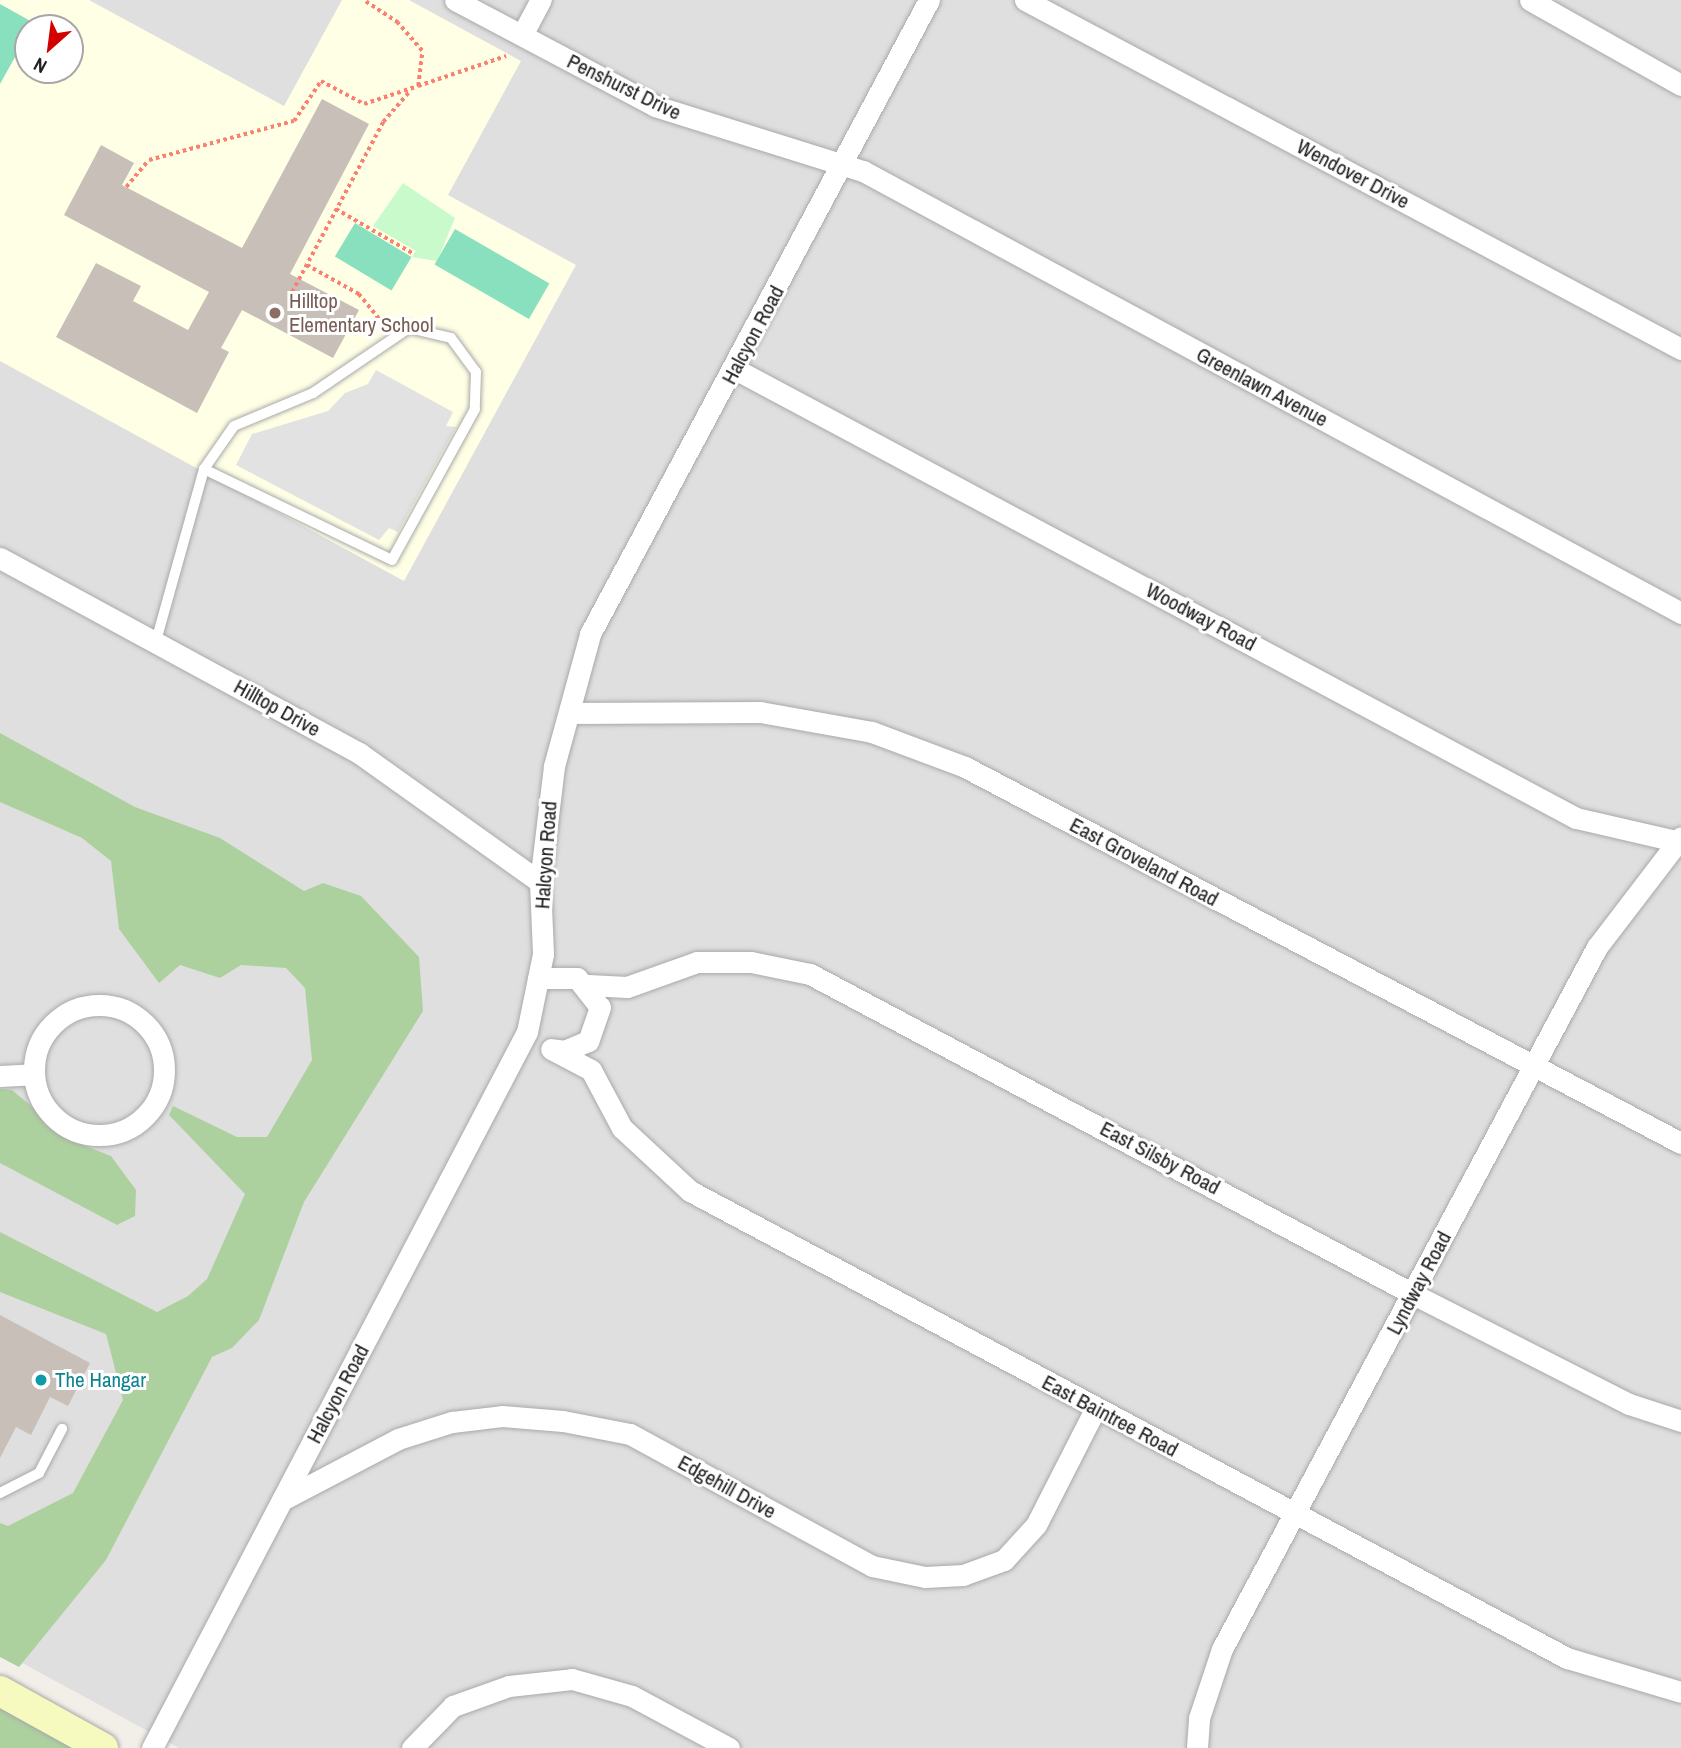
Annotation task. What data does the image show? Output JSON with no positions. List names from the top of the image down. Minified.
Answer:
{"streets":{"street":["Penshurst Drive","Wendover Drive","Halcyon Road","Greenlawn Avenue","Woodway Road","Hilltop Drive","East Groveland Road","East Silsby Road","Lyndway Road","East Baintree Road","Edgehill Drive"]},"crossings":[["Penshurst Drive","Halcyon Road"],["Penshurst Drive","Greenlawn Avenue"],["Halcyon Road","Greenlawn Avenue"],["Halcyon Road","Woodway Road"],["Halcyon Road","Hilltop Drive"],["Halcyon Road","East Groveland Road"],["Halcyon Road","East Silsby Road"],["Halcyon Road","Edgehill Drive"],["Woodway Road","Lyndway Road"],["East Groveland Road","Lyndway Road"],["East Silsby Road","Lyndway Road"],["Lyndway Road","East Baintree Road"],["East Baintree Road","Edgehill Drive"]],"places":["Hilltop Elementary School","The Hangar"],"north":"bottom left"}
